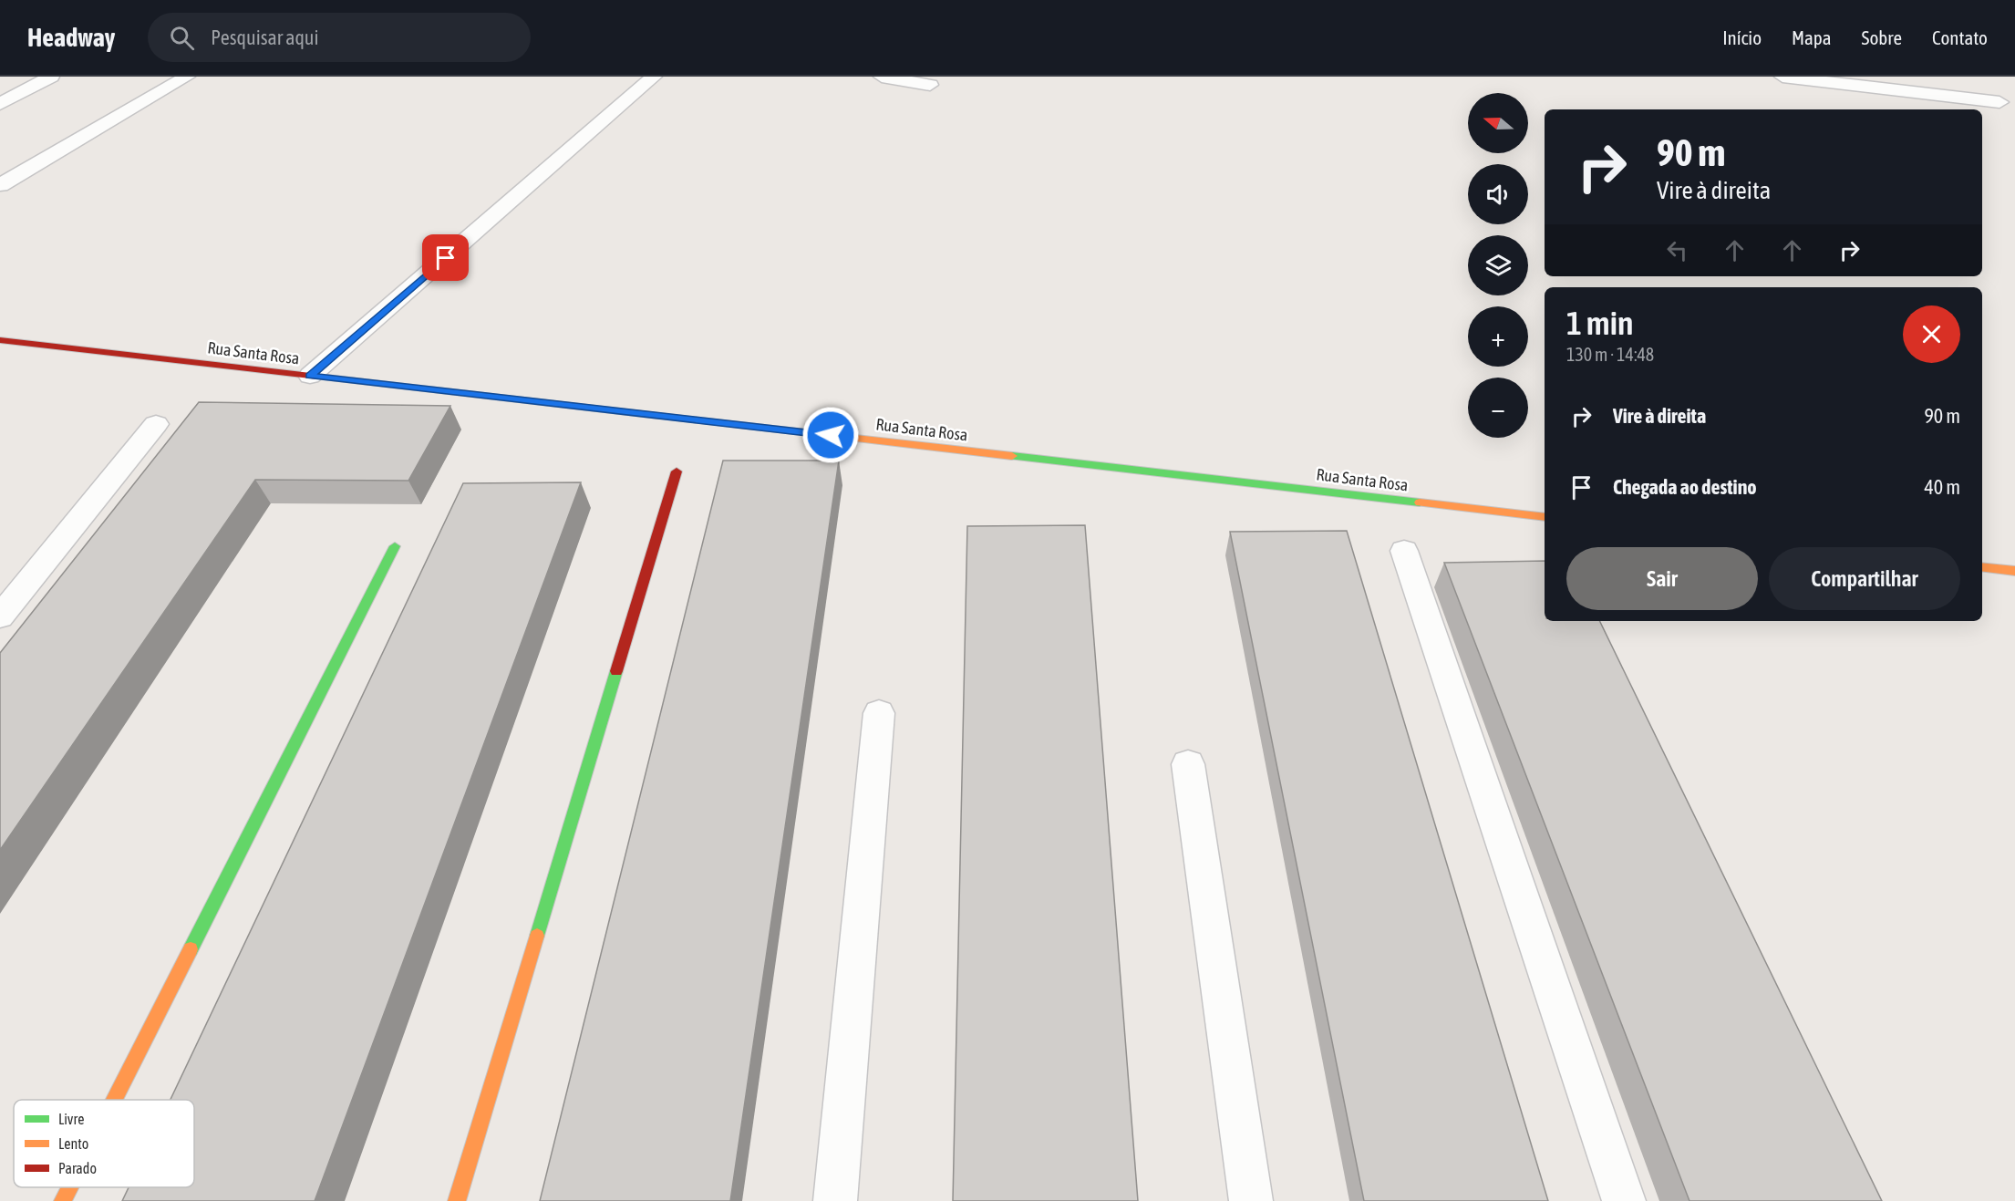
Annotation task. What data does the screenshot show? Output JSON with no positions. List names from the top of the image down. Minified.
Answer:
{"streets":{"street":["Rua Santa Rosa"]},"legend":["Livre","Lento","Parado"],"north":"left","page":{"header":"Headway","search":"Pesquisar aqui","nav":["Início","Mapa","Sobre","Contato"],"map_buttons":["+","−"],"turn":["90 m","Vire à direita"],"heading":["1 min","130 m · 14:48"],"list":[{"name":"Vire à direita","value":"90 m"},{"name":"Chegada ao destino","value":"40 m"}],"buttons":["Sair","Compartilhar"]}}
